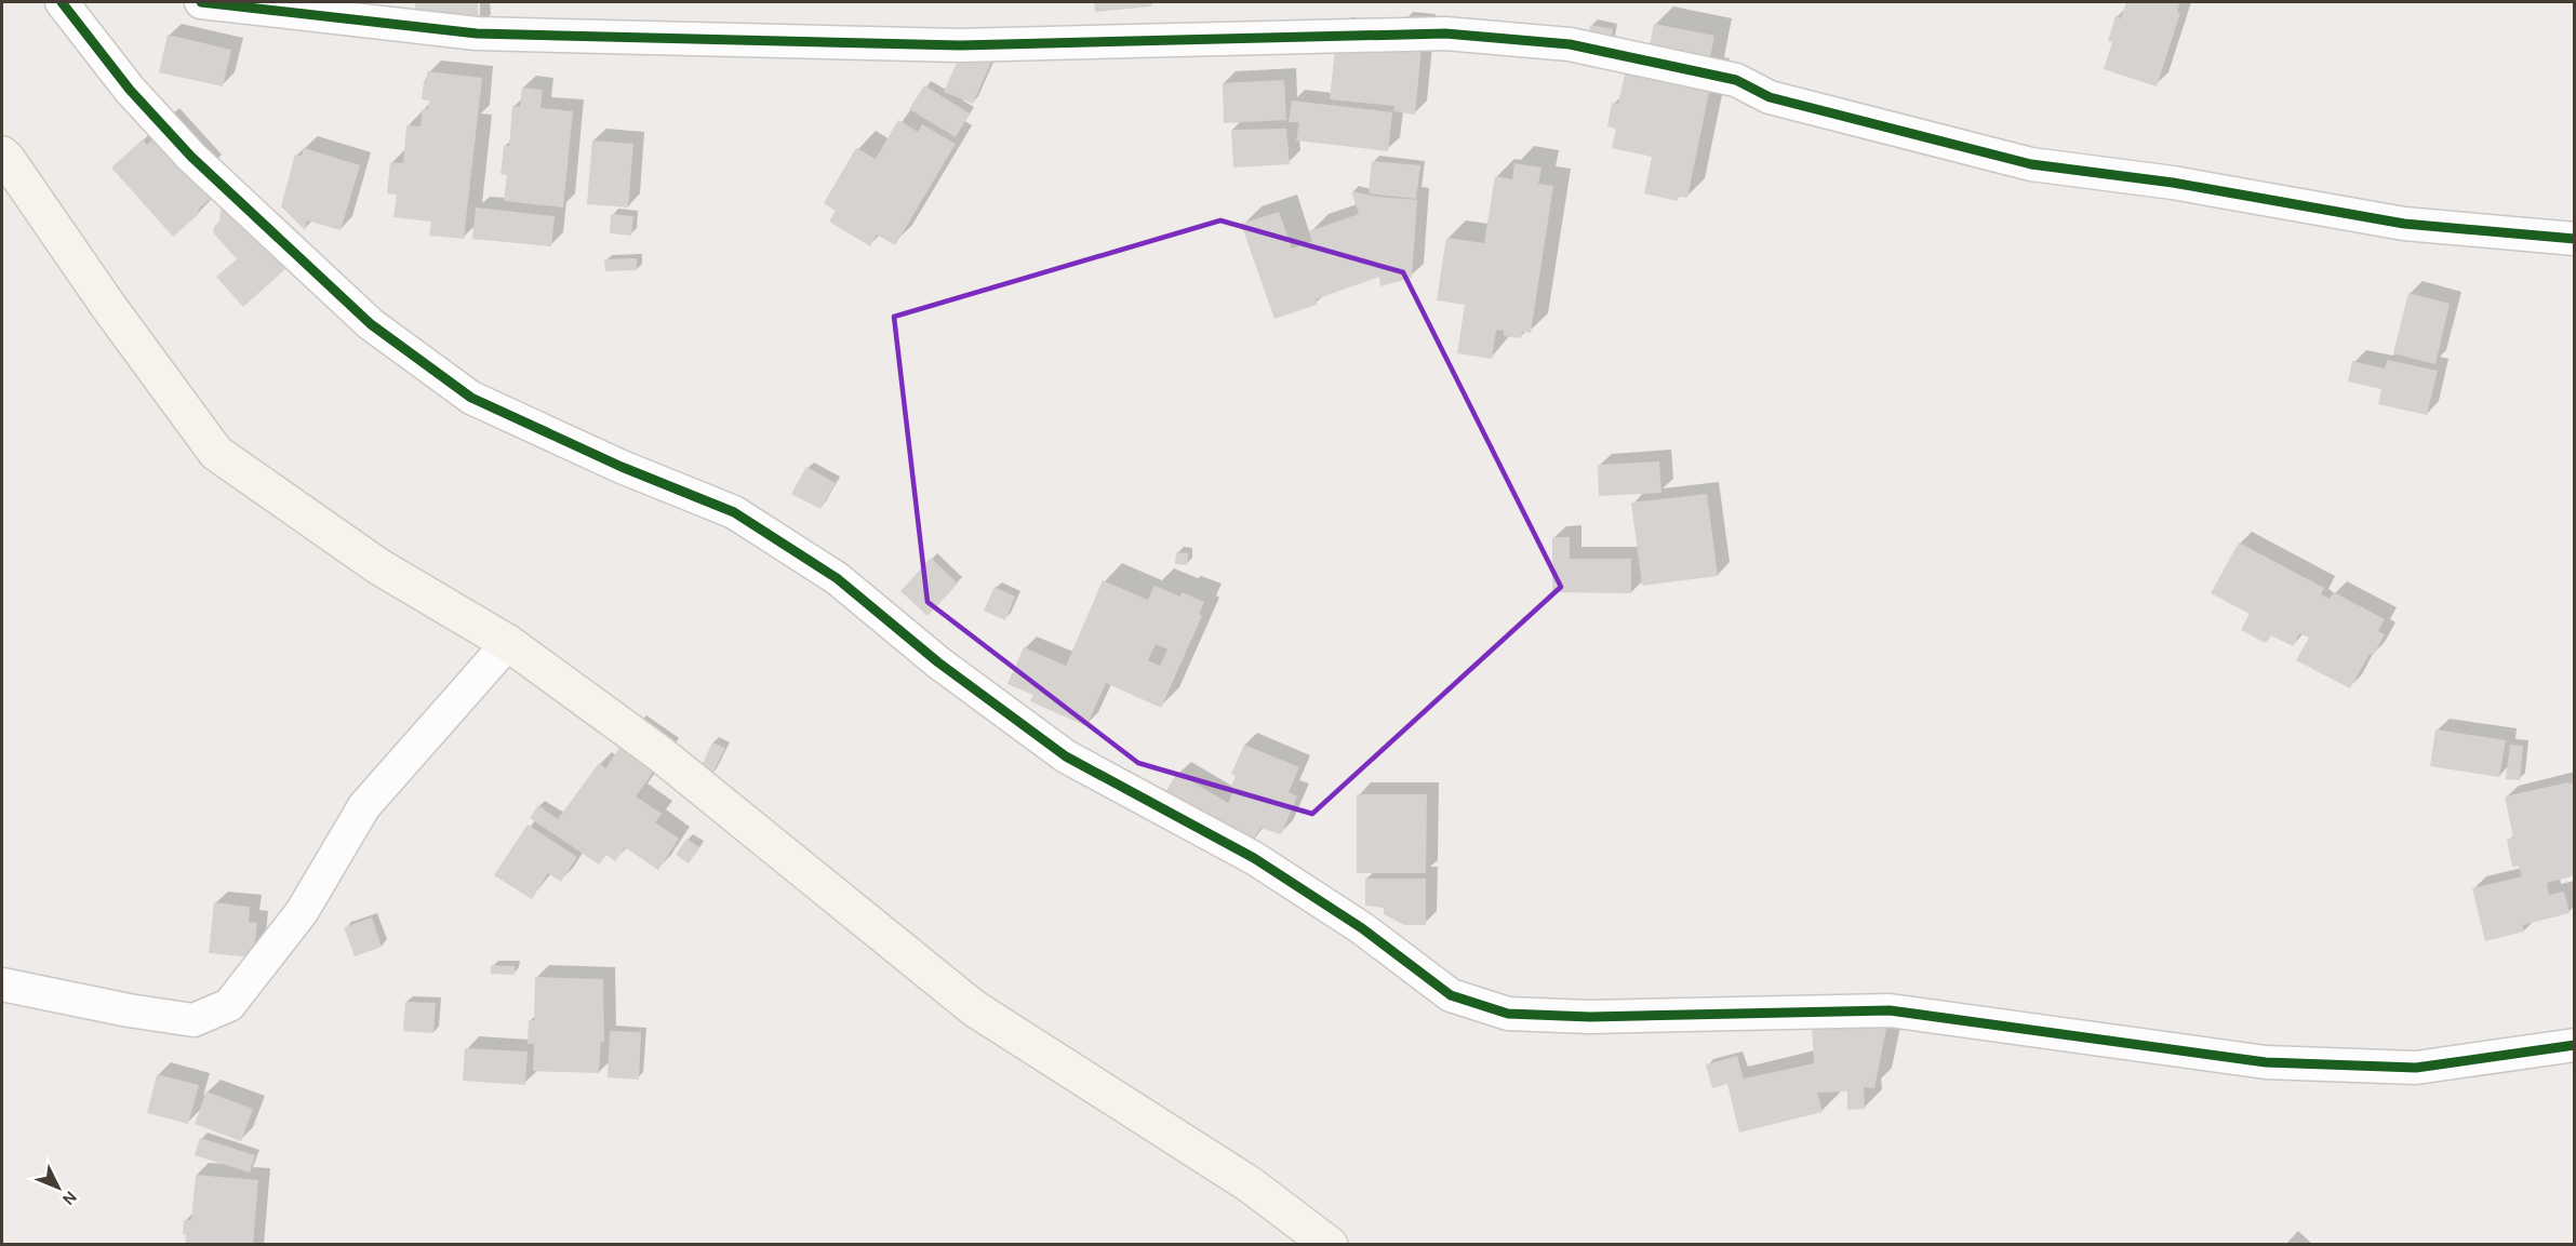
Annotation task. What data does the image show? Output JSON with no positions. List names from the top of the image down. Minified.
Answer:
{"north":"bottom right"}
